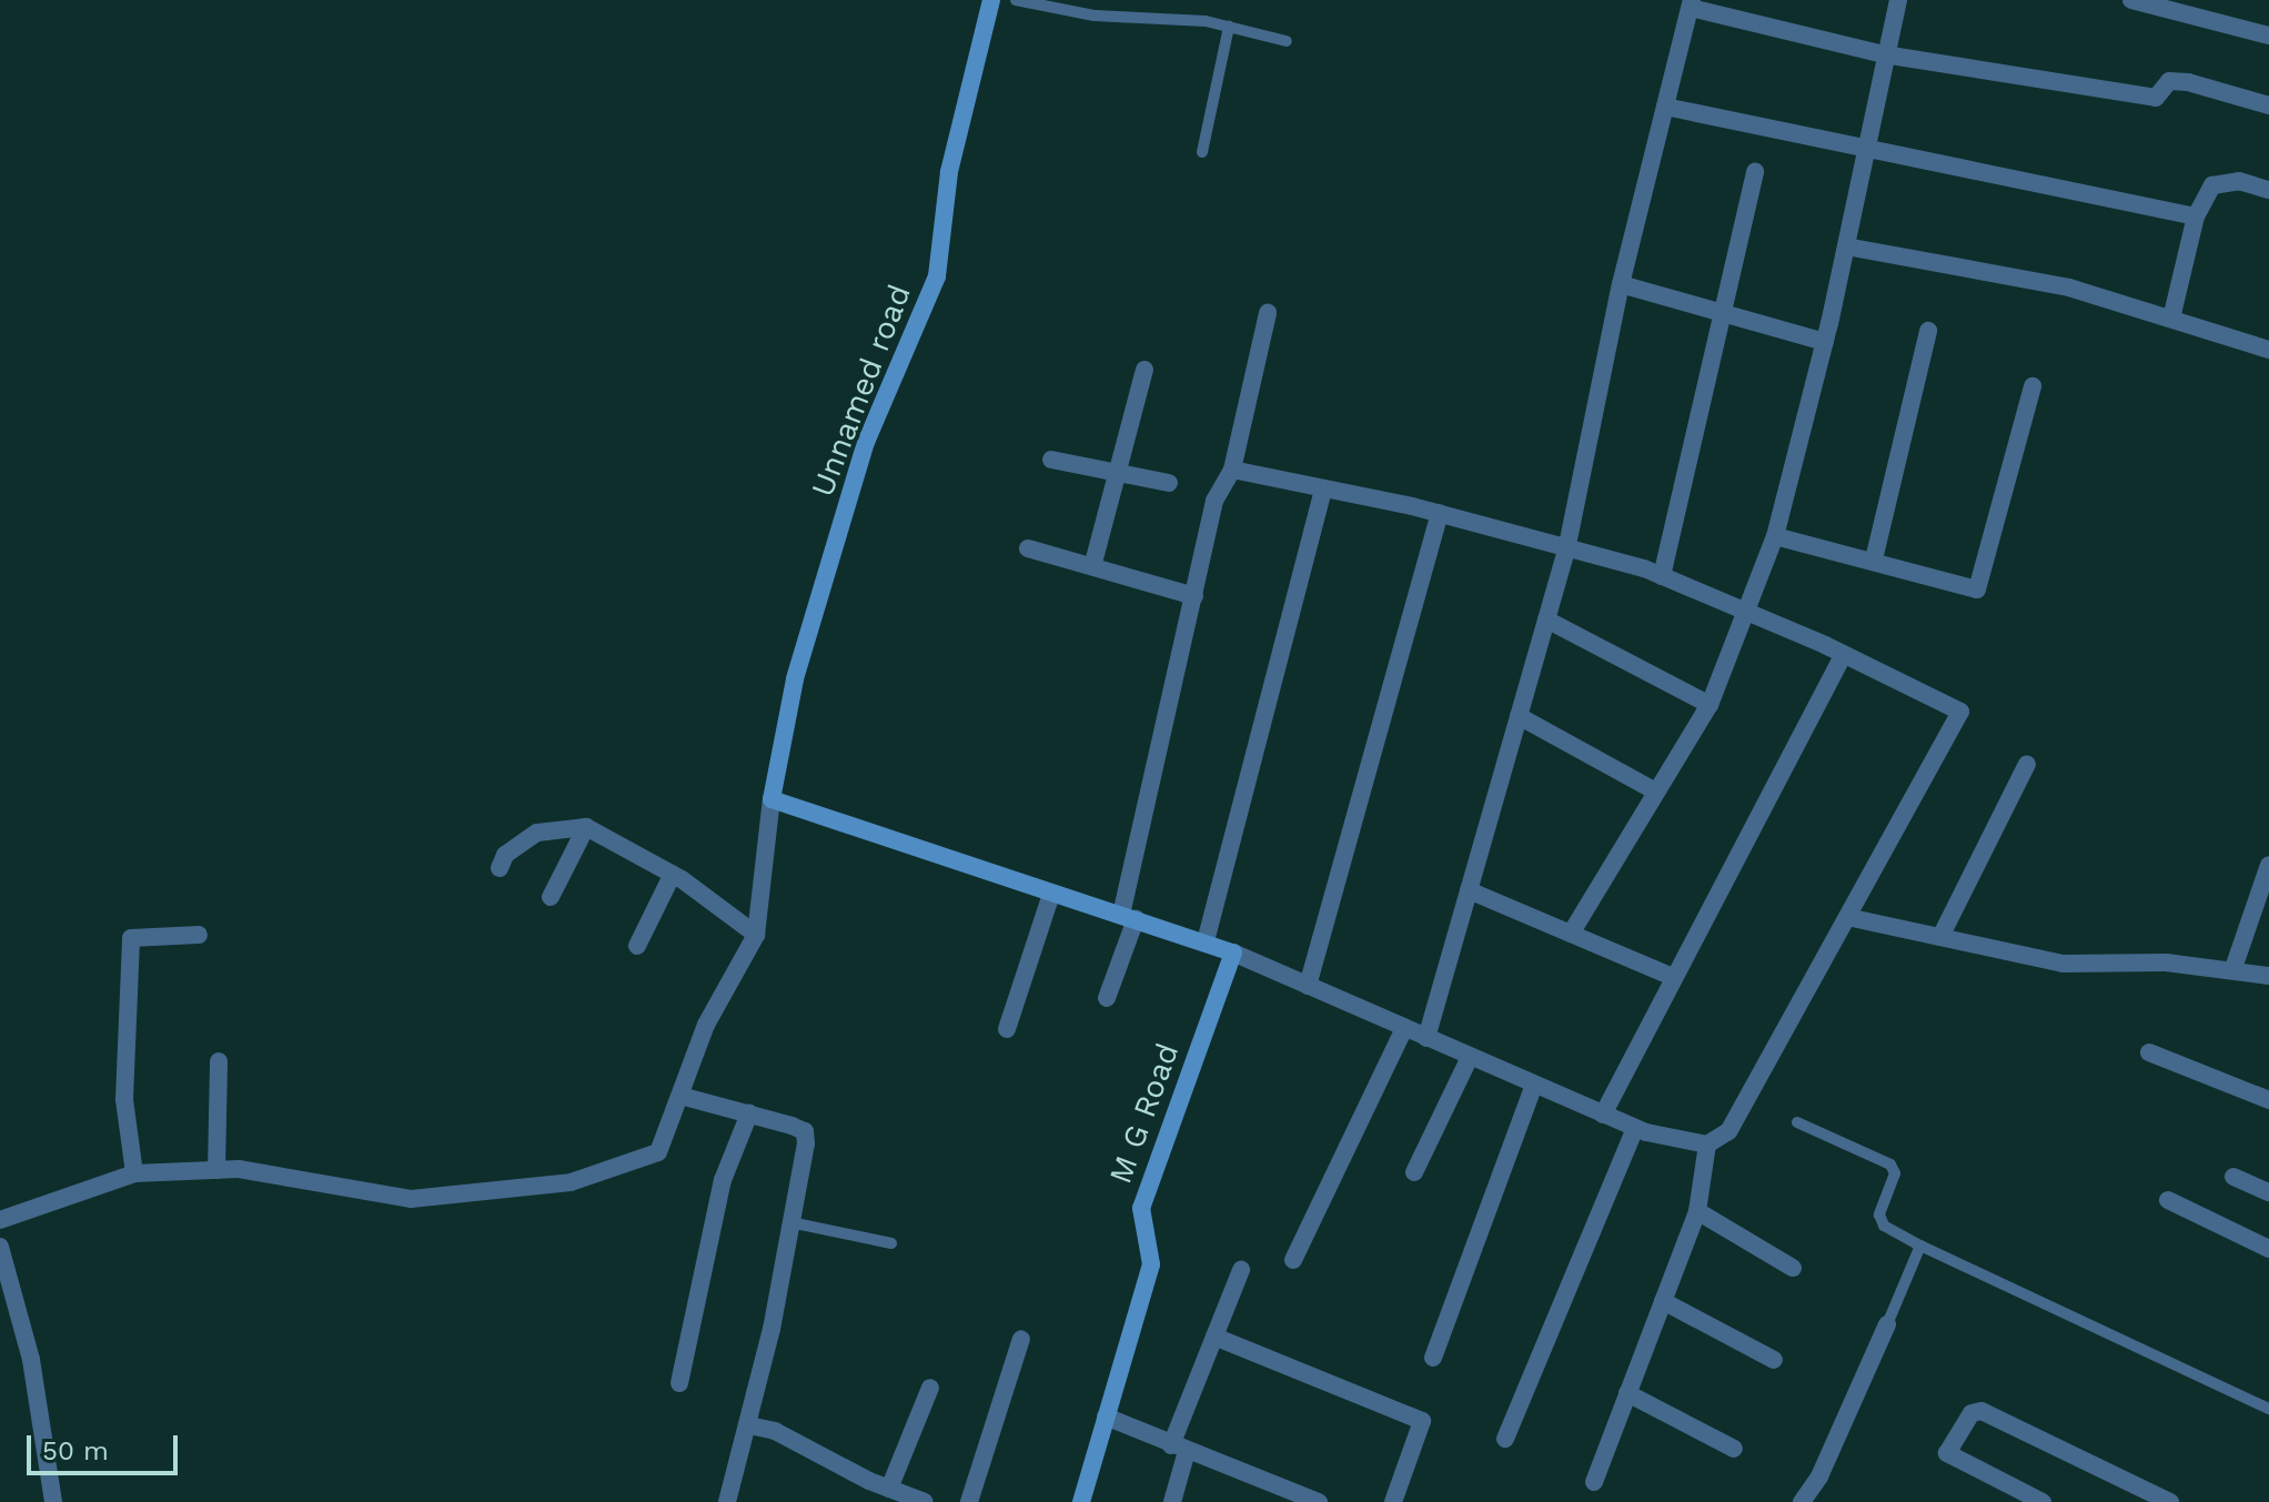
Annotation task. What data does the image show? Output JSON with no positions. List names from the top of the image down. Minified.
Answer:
{"streets":{"street":["Unnamed road","M G Road"]},"scale_bar":"50 m"}
